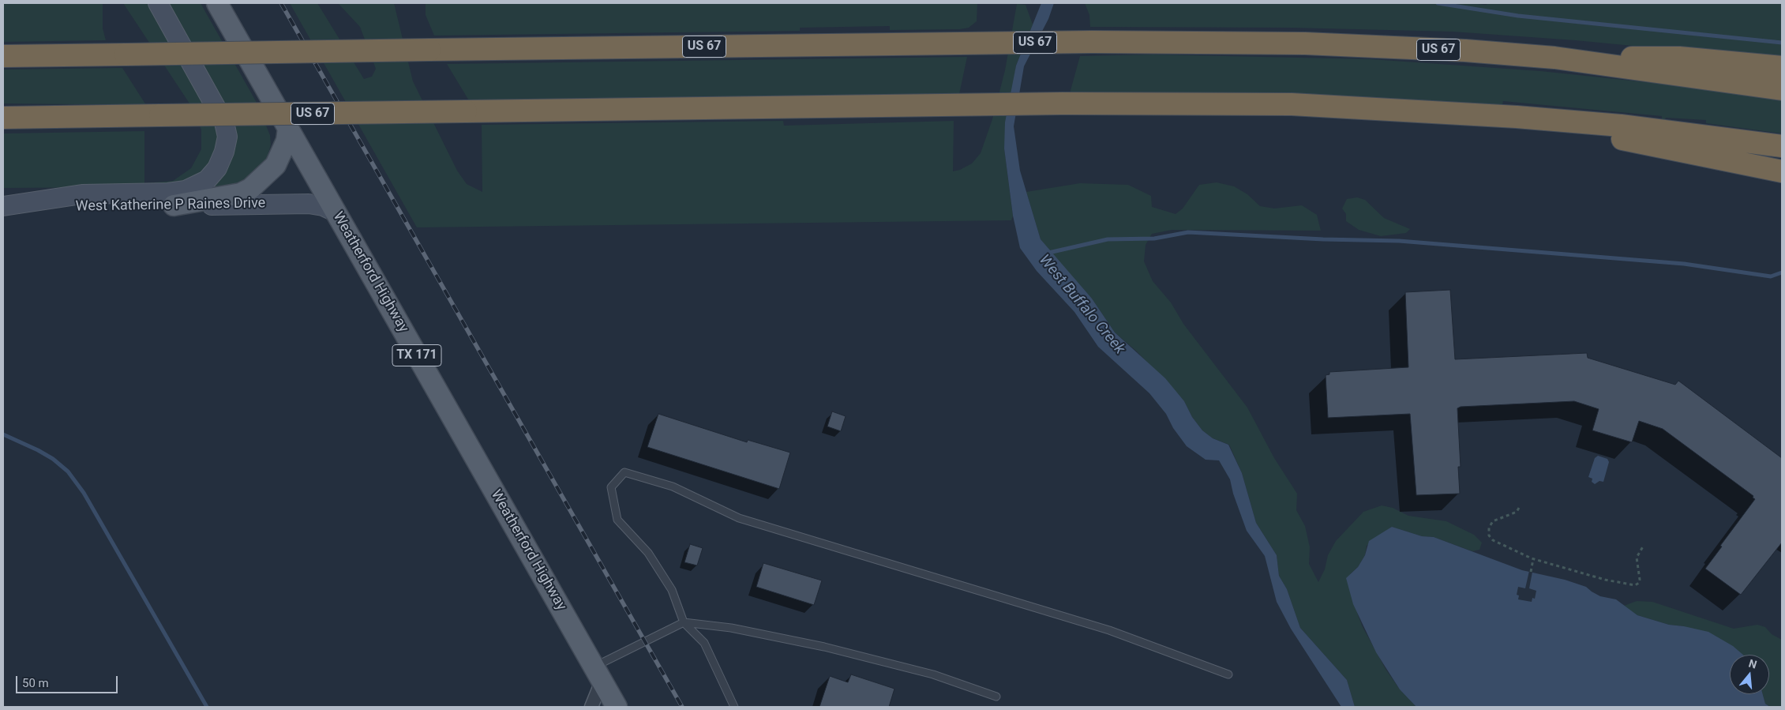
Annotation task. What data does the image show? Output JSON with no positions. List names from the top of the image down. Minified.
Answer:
{"streets":{"highway":["US 67"],"main road":["West Katherine P Raines Drive","Weatherford Highway","TX 171"]},"crossings":[["West Katherine P Raines Drive","Weatherford Highway"]],"water":["West Buffalo Creek"],"scale_bar":"50 m","north":"top"}
